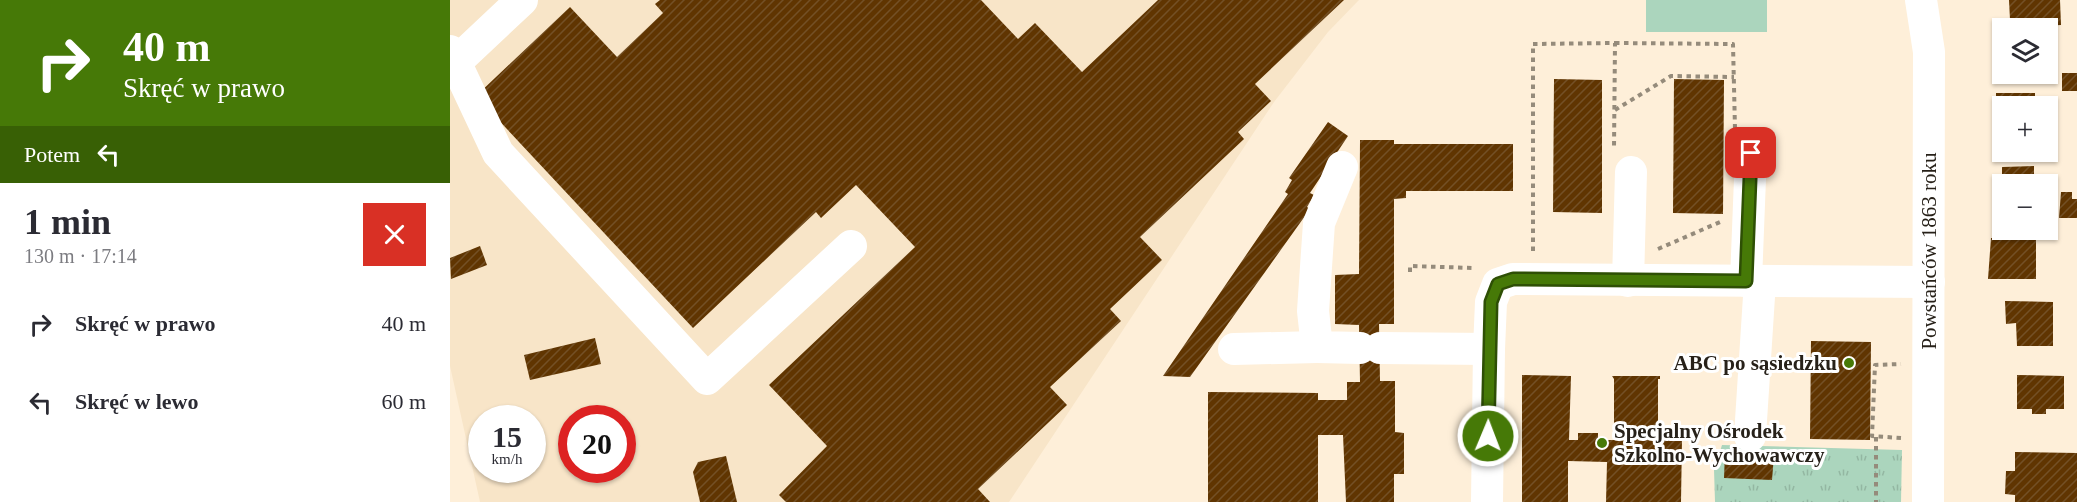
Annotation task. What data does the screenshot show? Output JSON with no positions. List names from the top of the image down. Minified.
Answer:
{"streets":{"street":["Powstańców 1863 roku"]},"places":["ABC po sąsiedzku","Specjalny Ośrodek Szkolno-Wychowawczy"],"page":{"turn":["40 m","Skręć w prawo"],"map_buttons":["+","−"],"then":"Potem","heading":["1 min","130 m · 17:14"],"list":[{"name":"Skręć w prawo","value":"40 m"},{"name":"Skręć w lewo","value":"60 m"}],"speed":"15 km/h","limit":"20"}}
